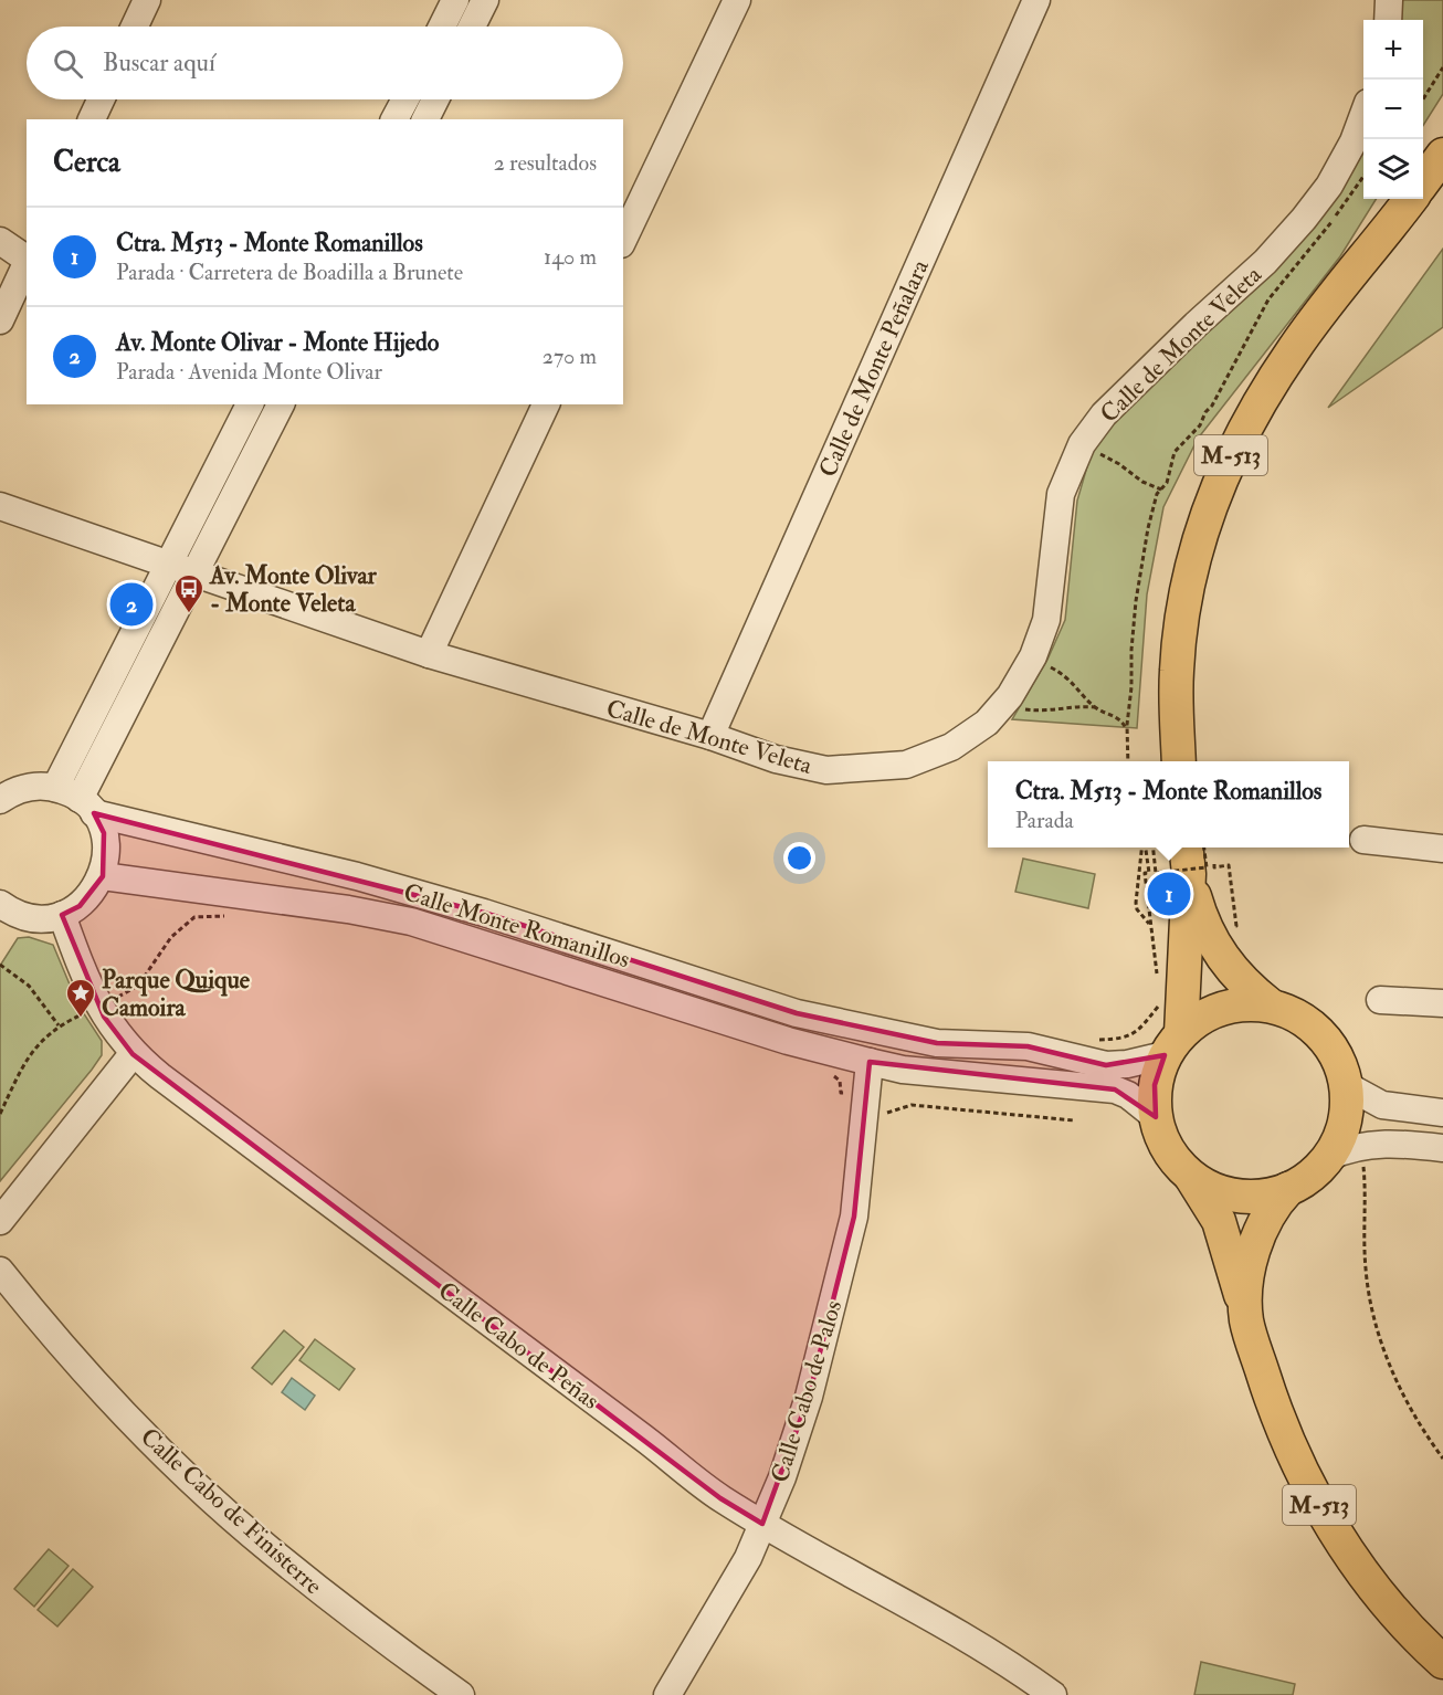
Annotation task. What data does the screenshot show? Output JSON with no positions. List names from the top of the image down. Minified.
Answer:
{"streets":{"main road":["M-513"],"street":["Calle de Monte Veleta","Calle de Monte Peñalara","Calle Monte Romanillos","Calle Cabo de Peñas","Calle Cabo de Palos","Calle Cabo de Finisterre"]},"crossings":[["Calle de Monte Veleta","Calle de Monte Peñalara"],["M-513","Calle Monte Romanillos"],["Calle Monte Romanillos","Calle Cabo de Palos"],["Calle Cabo de Peñas","Calle Cabo de Palos"]],"places":{"bus stop":["Av. Monte Olivar - Monte Veleta"],"place":["Parque Quique Camoira"]},"page":{"map_buttons":["+","−"],"search":"Buscar aquí","heading":["Cerca","2 resultados"],"list":[{"mark":"1","name":"Ctra. M513 - Monte Romanillos","note":"Parada · Carretera de Boadilla a Brunete","value":"140 m"},{"mark":"2","name":"Av. Monte Olivar - Monte Hijedo","note":"Parada · Avenida Monte Olivar","value":"270 m"}],"pins":["2","1"],"popup":["Ctra. M513 - Monte Romanillos","Parada"]}}
